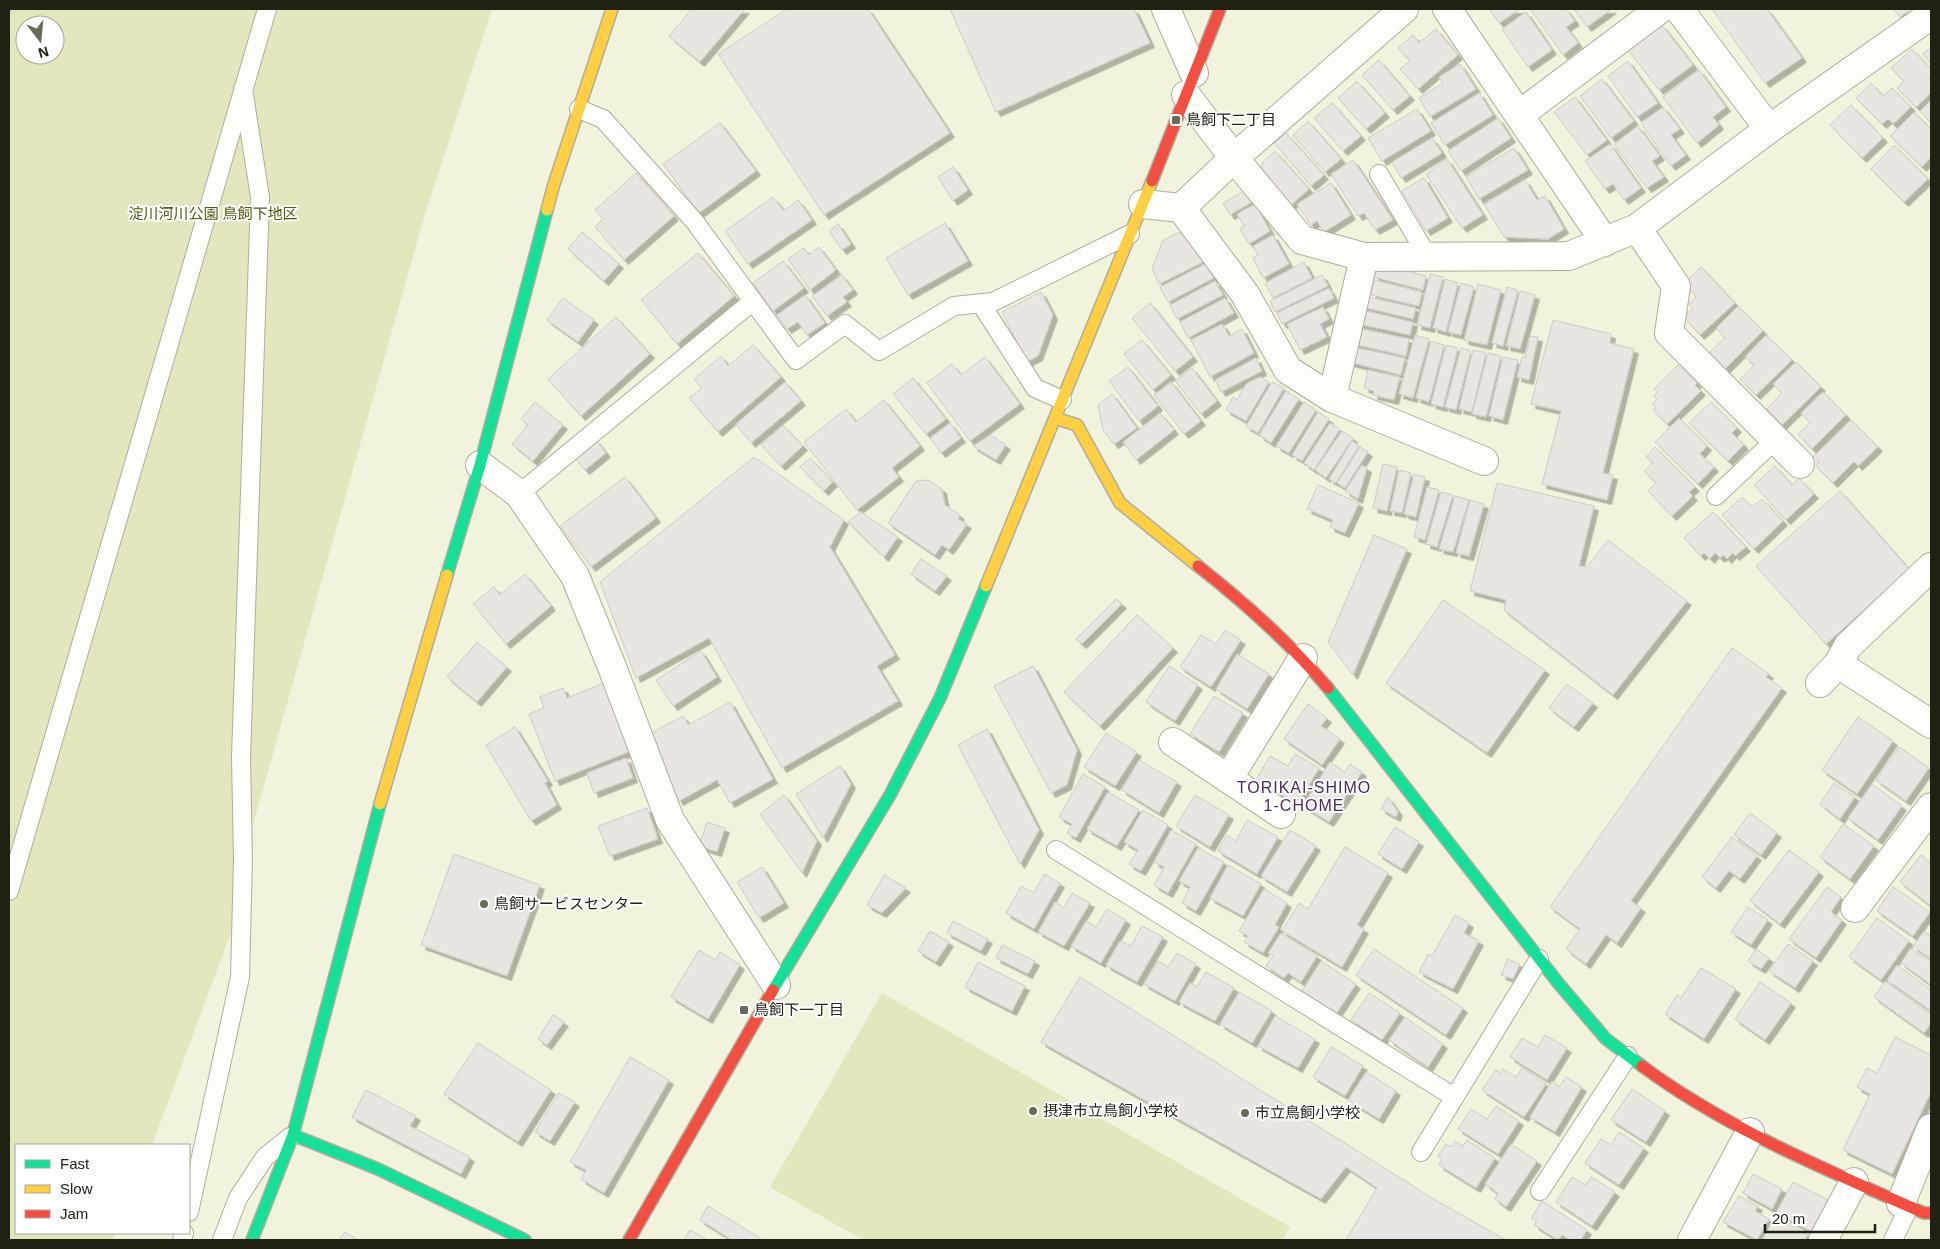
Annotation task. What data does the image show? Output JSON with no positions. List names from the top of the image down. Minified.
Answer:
{"districts":["TORIKAI-SHIMO 1-CHOME"],"parks":["淀川河川公園 鳥飼下地区"],"places":{"transit":["鳥飼下二丁目","鳥飼下一丁目"],"other":["鳥飼サービスセンター","摂津市立鳥飼小学校","市立鳥飼小学校"]},"legend":["Fast","Slow","Jam"],"scale_bar":"20 m","north":"bottom"}
